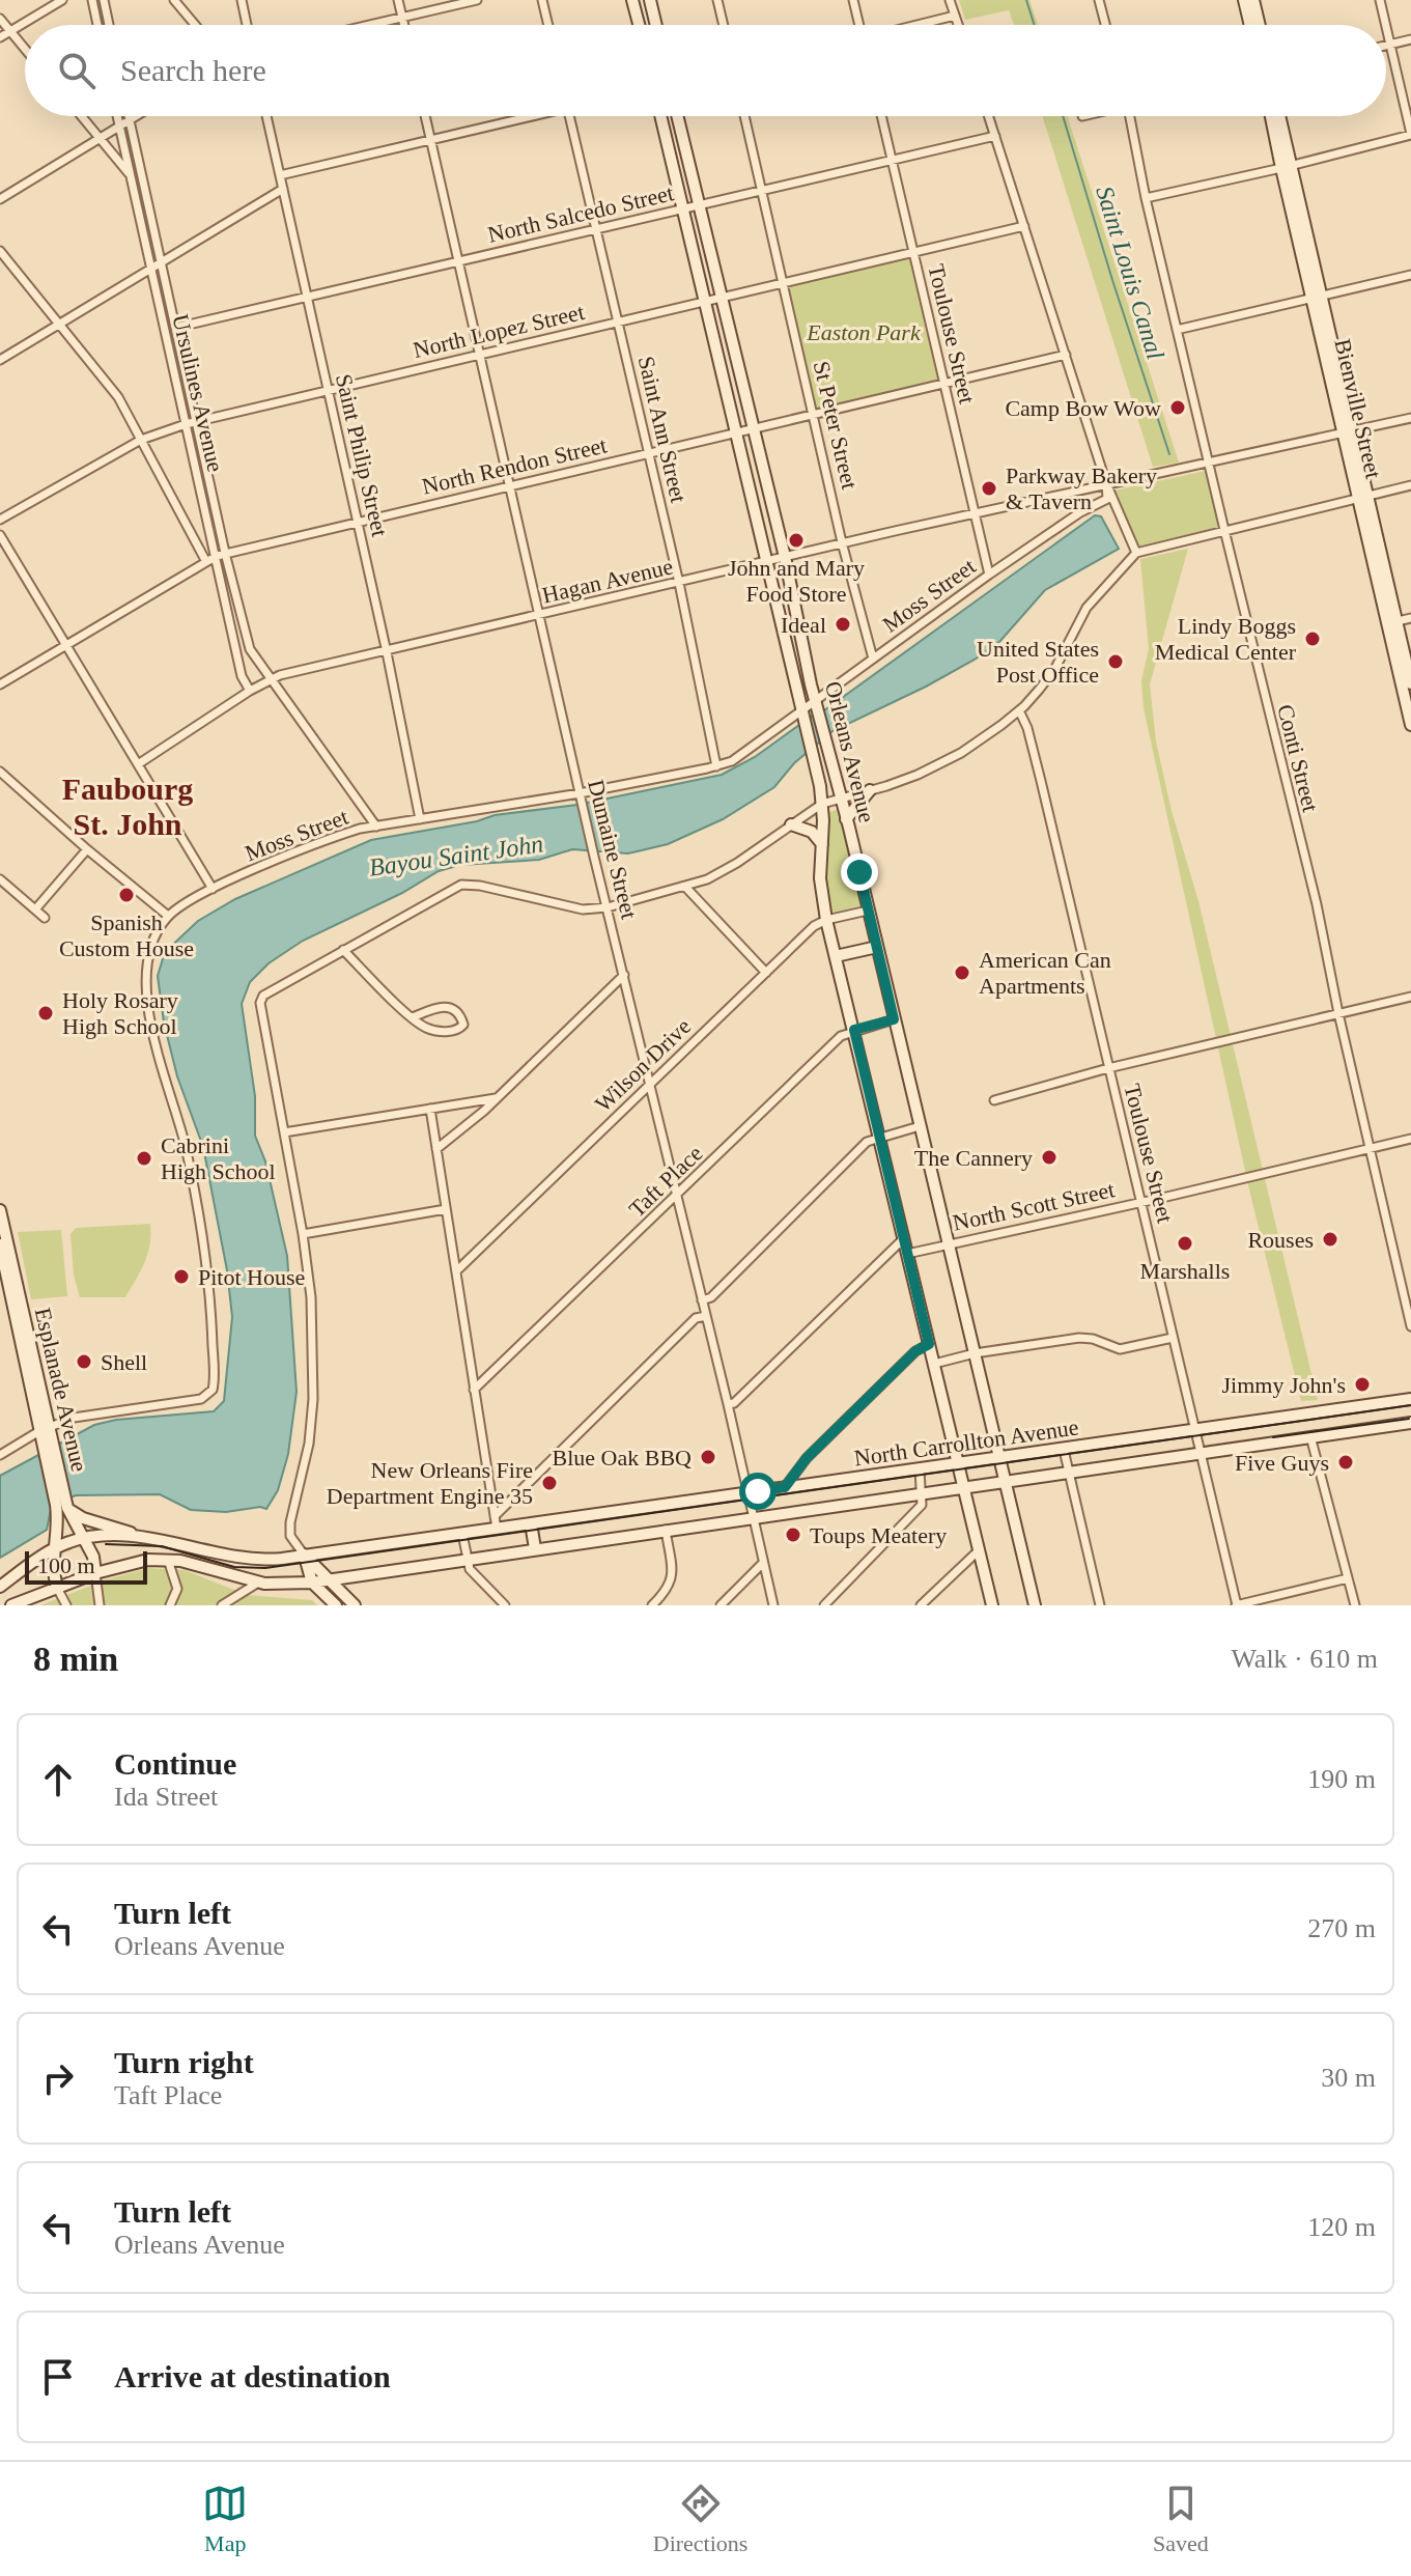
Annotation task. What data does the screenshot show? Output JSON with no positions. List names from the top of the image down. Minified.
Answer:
{"streets":{"street":["North Salcedo Street","North Lopez Street","Toulouse Street","Ursulines Avenue","Bienville Street","St Peter Street","Saint Ann Street","Saint Philip Street","North Rendon Street","Hagan Avenue","Moss Street","Orleans Avenue","Conti Street","Dumaine Street","Wilson Drive","Taft Place","North Scott Street","Esplanade Avenue","North Carrollton Avenue"]},"crossings":[["North Salcedo Street","Toulouse Street"],["North Salcedo Street","Ursulines Avenue"],["North Salcedo Street","St Peter Street"],["North Salcedo Street","Saint Ann Street"],["North Salcedo Street","Saint Philip Street"],["North Salcedo Street","Orleans Avenue"],["North Salcedo Street","Dumaine Street"],["North Lopez Street","Toulouse Street"],["North Lopez Street","Ursulines Avenue"],["North Lopez Street","St Peter Street"],["North Lopez Street","Saint Ann Street"],["North Lopez Street","Saint Philip Street"],["North Lopez Street","Orleans Avenue"],["North Lopez Street","Dumaine Street"],["Toulouse Street","North Rendon Street"],["Toulouse Street","Hagan Avenue"],["Toulouse Street","Moss Street"],["Toulouse Street","North Scott Street"],["Toulouse Street","North Carrollton Avenue"],["Ursulines Avenue","North Rendon Street"],["Ursulines Avenue","Hagan Avenue"],["Ursulines Avenue","Moss Street"],["Bienville Street","Hagan Avenue"],["St Peter Street","North Rendon Street"],["St Peter Street","Hagan Avenue"],["St Peter Street","Moss Street"],["Saint Ann Street","North Rendon Street"],["Saint Ann Street","Hagan Avenue"],["Saint Ann Street","Moss Street"],["Saint Philip Street","North Rendon Street"],["Saint Philip Street","Hagan Avenue"],["Saint Philip Street","Moss Street"],["North Rendon Street","Orleans Avenue"],["North Rendon Street","Dumaine Street"],["Hagan Avenue","Moss Street"],["Hagan Avenue","Orleans Avenue"],["Hagan Avenue","Conti Street"],["Hagan Avenue","Dumaine Street"],["Moss Street","Orleans Avenue"],["Moss Street","Dumaine Street"],["Orleans Avenue","Wilson Drive"],["Orleans Avenue","Taft Place"],["Orleans Avenue","North Scott Street"],["Orleans Avenue","North Carrollton Avenue"],["Conti Street","North Scott Street"],["Dumaine Street","Wilson Drive"],["Dumaine Street","Taft Place"],["Dumaine Street","North Carrollton Avenue"],["Esplanade Avenue","North Carrollton Avenue"]],"districts":["Faubourg St. John"],"water":["Saint Louis Canal","Bayou Saint John"],"parks":["Easton Park"],"places":["Camp Bow Wow","Parkway Bakery & Tavern","John and Mary Food Store","Ideal","Lindy Boggs Medical Center","United States Post Office","Spanish Custom House","American Can Apartments","Holy Rosary High School","The Cannery","Cabrini High School","Rouses","Marshalls","Pitot House","Shell","Jimmy John's","Blue Oak BBQ","Five Guys","New Orleans Fire Department Engine 35","Toups Meatery"],"scale_bar":"100 m","page":{"search":"Search here","scale":"100 m","heading":["8 min","Walk · 610 m"],"list":[["Continue","Ida Street","190 m"],["Turn left","Orleans Avenue","270 m"],["Turn right","Taft Place","30 m"],["Turn left","Orleans Avenue","120 m"],"Arrive at destination"],"nav":["Map","Directions","Saved"]}}
